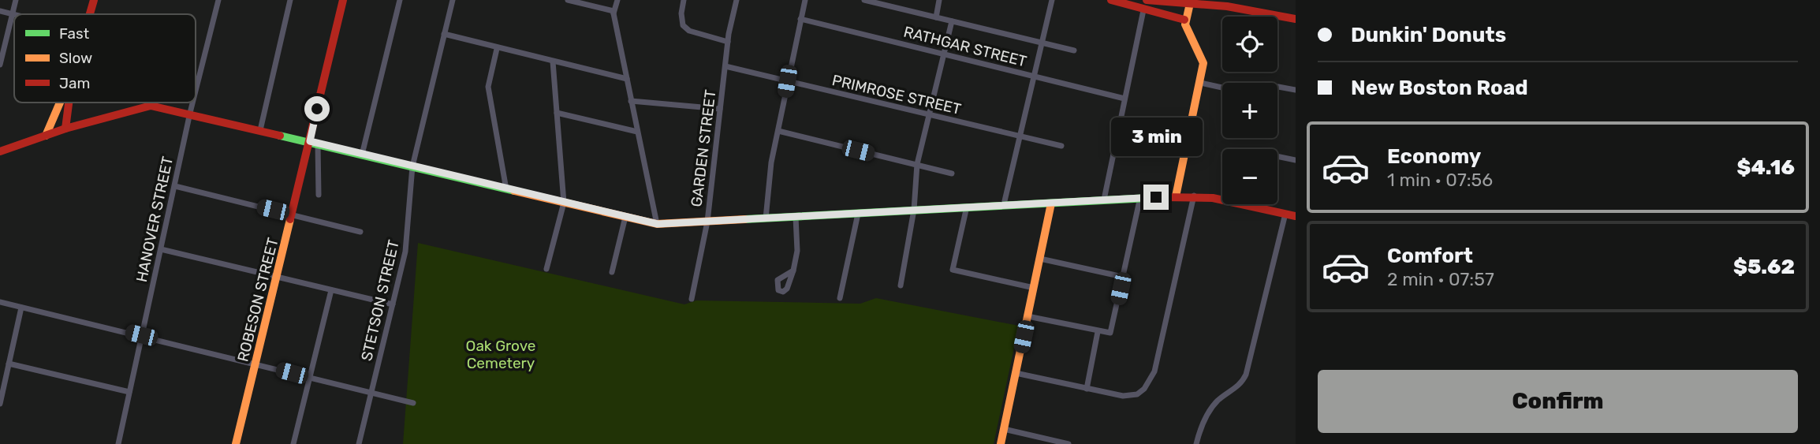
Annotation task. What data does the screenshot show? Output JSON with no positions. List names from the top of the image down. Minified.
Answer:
{"streets":{"street":["RATHGAR STREET","PRIMROSE STREET","GARDEN STREET","HANOVER STREET","ROBESON STREET","STETSON STREET"]},"crossings":[["PRIMROSE STREET","GARDEN STREET"]],"parks":["Oak Grove Cemetery"],"legend":["Fast","Slow","Jam"],"page":{"banner":["Dunkin' Donuts","New Boston Road"],"map_buttons":["+","−"],"bubble":"3 min","list":[{"name":"Economy","note":"1 min · 07:56","value":"$4.16"},{"name":"Comfort","note":"2 min · 07:57","value":"$5.62"}],"buttons":"Confirm"}}
